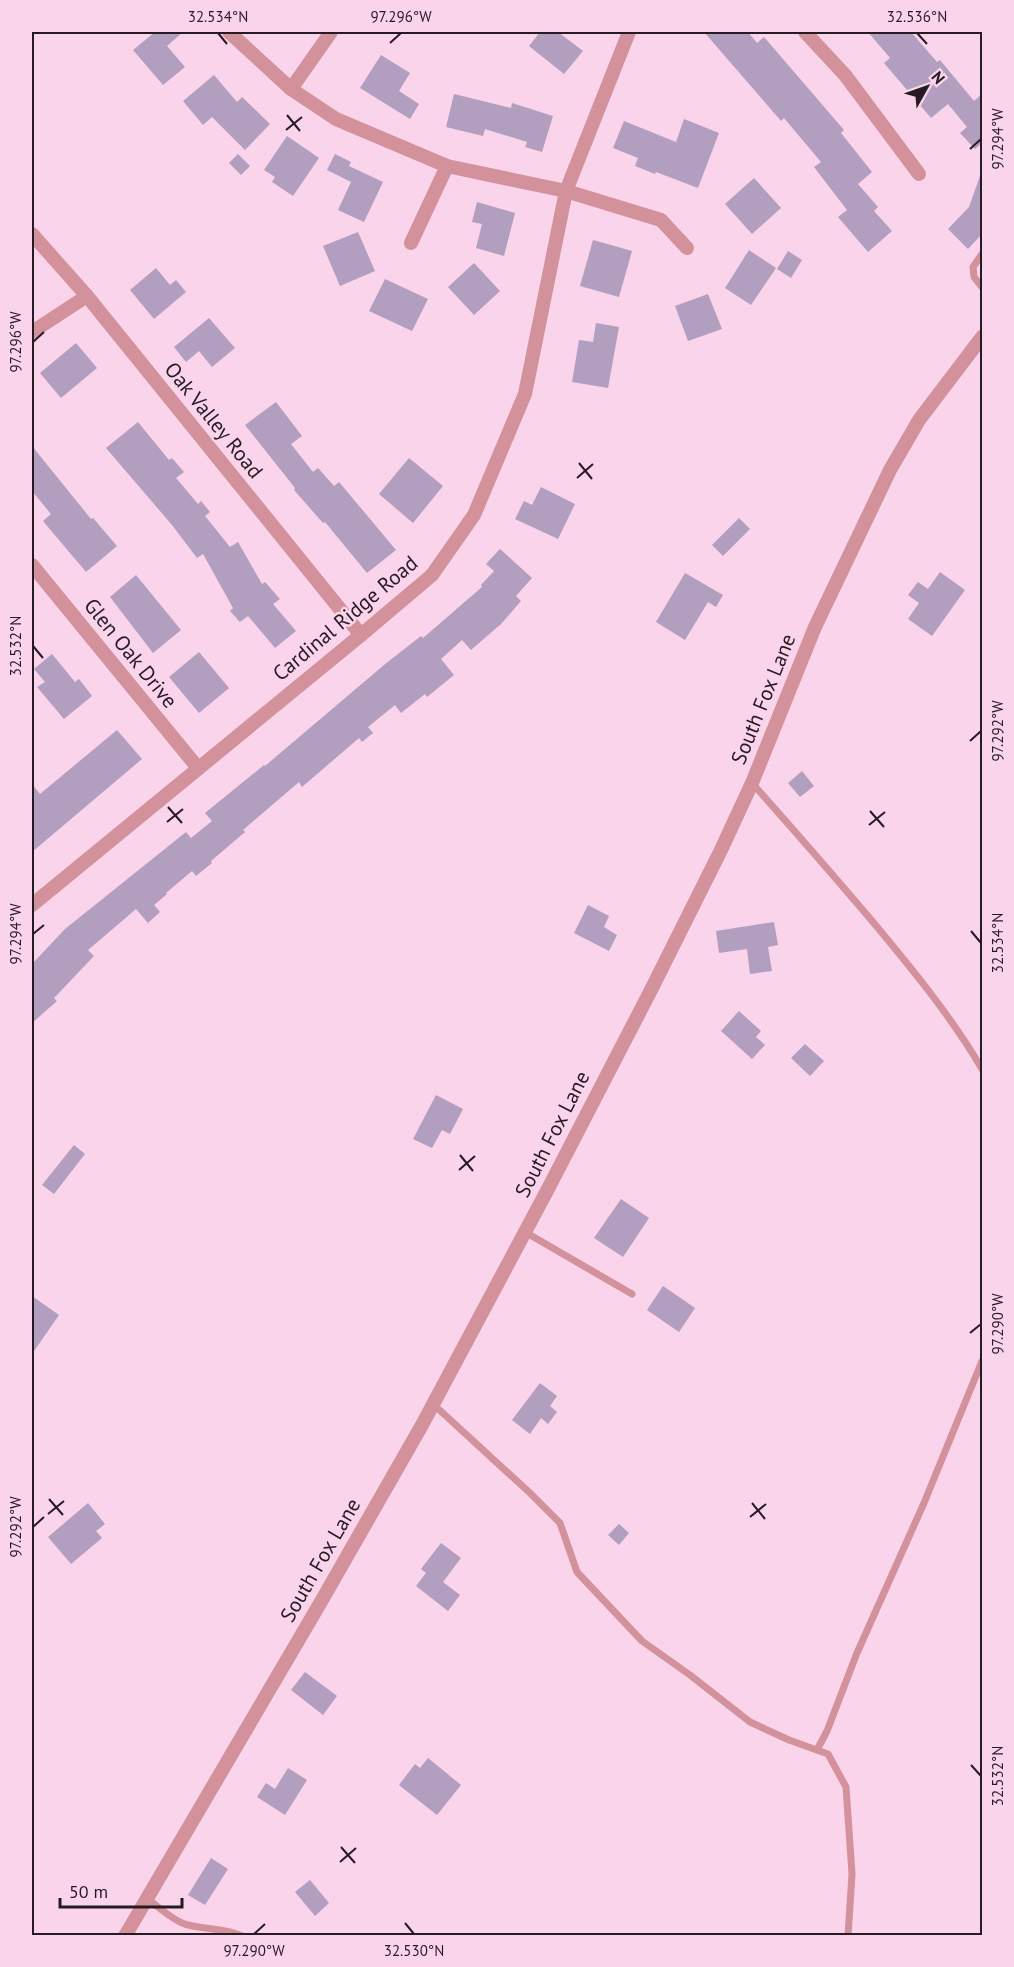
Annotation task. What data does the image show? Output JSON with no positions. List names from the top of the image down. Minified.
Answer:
{"streets":{"street":["Oak Valley Road","Cardinal Ridge Road","Glen Oak Drive","South Fox Lane"]},"crossings":[["Oak Valley Road","Cardinal Ridge Road"],["Cardinal Ridge Road","Glen Oak Drive"]],"scale_bar":"50 m","north":"top right","coordinates":["32.534°N","97.296°W","32.536°N","97.294°W","32.532°N","97.292°W","97.290°W","32.530°N"]}
